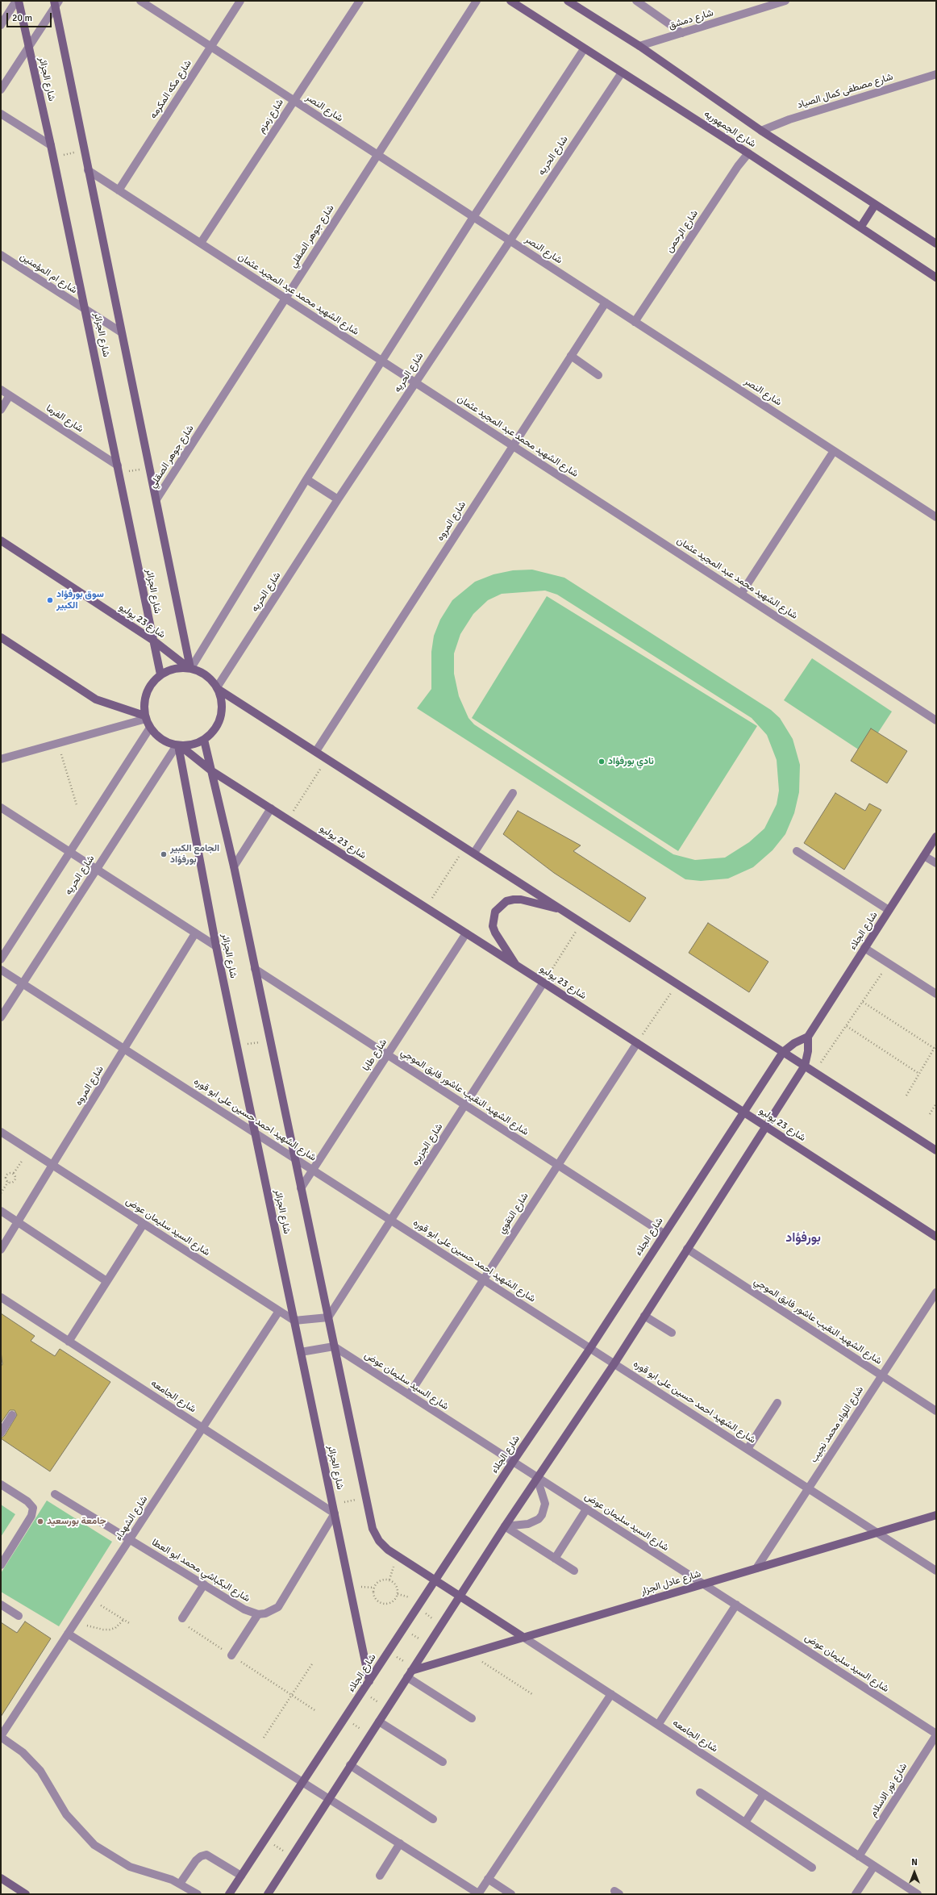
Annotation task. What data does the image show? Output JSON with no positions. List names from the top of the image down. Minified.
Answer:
{"streets":{"main road":["شارع الجزائر","شارع الجمهوريه","شارع 23 يوليو","شارع الجلاء","شارع الجامعه","شارع عادل الجزار"],"street":["شارع دمشق","شارع مكه المكرمه","شارع مصطفى كمال الصياد","شارع النصر","شارع زمزم","شارع الحريه","شارع الرحمن","شارع جوهر الصقلي","شارع ام المؤمنين","شارع الشهيد محمد عبد المجيد عثمان","شارع الفرما","شارع المروه","شارع طابا","شارع الشهيد النقيب عاشور فايق الموجي","شارع الشهيد احمد حسين على ابو قوره","شارع الجزيره","شارع التقوي","شارع السيد سليمان عوض","شارع اللواء محمد نجيب","شارع الشهداء","شارع البكباشي محمد ابو العطا","شارع نور الاسلام"]},"crossings":[["شارع دمشق","شارع الجمهوريه"],["شارع الجزائر","شارع الحريه"],["شارع الجزائر","شارع جوهر الصقلي"],["شارع الجزائر","شارع ام المؤمنين"],["شارع الجزائر","شارع الشهيد محمد عبد المجيد عثمان"],["شارع الجزائر","شارع الفرما"],["شارع الجزائر","شارع 23 يوليو"],["شارع الجزائر","شارع الجلاء"],["شارع الجزائر","شارع الشهيد احمد حسين على ابو قوره"],["شارع الجزائر","شارع السيد سليمان عوض"],["شارع الجزائر","شارع الجامعه"],["شارع مكه المكرمه","شارع النصر"],["شارع مكه المكرمه","شارع الشهيد محمد عبد المجيد عثمان"],["شارع مصطفى كمال الصياد","شارع الجمهوريه"],["شارع النصر","شارع زمزم"],["شارع النصر","شارع الحريه"],["شارع النصر","شارع الرحمن"],["شارع النصر","شارع جوهر الصقلي"],["شارع النصر","شارع المروه"],["شارع زمزم","شارع الشهيد محمد عبد المجيد عثمان"],["شارع الجمهوريه","شارع الحريه"],["شارع الجمهوريه","شارع الرحمن"],["شارع الحريه","شارع الشهيد محمد عبد المجيد عثمان"],["شارع الحريه","شارع 23 يوليو"],["شارع الحريه","شارع الشهيد احمد حسين على ابو قوره"],["شارع جوهر الصقلي","شارع الشهيد محمد عبد المجيد عثمان"],["شارع الشهيد محمد عبد المجيد عثمان","شارع المروه"],["شارع المروه","شارع الشهيد احمد حسين على ابو قوره"],["شارع المروه","شارع السيد سليمان عوض"],["شارع 23 يوليو","شارع الجلاء"],["شارع 23 يوليو","شارع طابا"],["شارع 23 يوليو","شارع الجزيره"],["شارع 23 يوليو","شارع التقوي"],["شارع الجلاء","شارع الشهيد النقيب عاشور فايق الموجي"],["شارع الجلاء","شارع الشهيد احمد حسين على ابو قوره"],["شارع الجلاء","شارع السيد سليمان عوض"],["شارع الجلاء","شارع الجامعه"],["شارع طابا","شارع الشهيد النقيب عاشور فايق الموجي"],["شارع طابا","شارع الشهيد احمد حسين على ابو قوره"],["شارع الشهيد النقيب عاشور فايق الموجي","شارع الجزيره"],["شارع الشهيد النقيب عاشور فايق الموجي","شارع التقوي"],["شارع الشهيد النقيب عاشور فايق الموجي","شارع اللواء محمد نجيب"],["شارع الشهيد احمد حسين على ابو قوره","شارع الجزيره"],["شارع الشهيد احمد حسين على ابو قوره","شارع التقوي"],["شارع الشهيد احمد حسين على ابو قوره","شارع اللواء محمد نجيب"],["شارع الشهيد احمد حسين على ابو قوره","شارع عادل الجزار"],["شارع التقوي","شارع السيد سليمان عوض"],["شارع السيد سليمان عوض","شارع الشهداء"],["شارع السيد سليمان عوض","شارع عادل الجزار"],["شارع السيد سليمان عوض","شارع نور الاسلام"],["شارع الجامعه","شارع الشهداء"],["شارع الجامعه","شارع عادل الجزار"],["شارع الجامعه","شارع نور الاسلام"],["شارع اللواء محمد نجيب","شارع عادل الجزار"],["شارع الشهداء","شارع البكباشي محمد ابو العطا"]],"districts":["بورفؤاد"],"places":["سوق بورفؤاد الكبير","نادي بورفؤاد","الجامع الكبير بورفؤاد","جامعة بورسعيد"],"scale_bar":"20 m","north":"top"}
